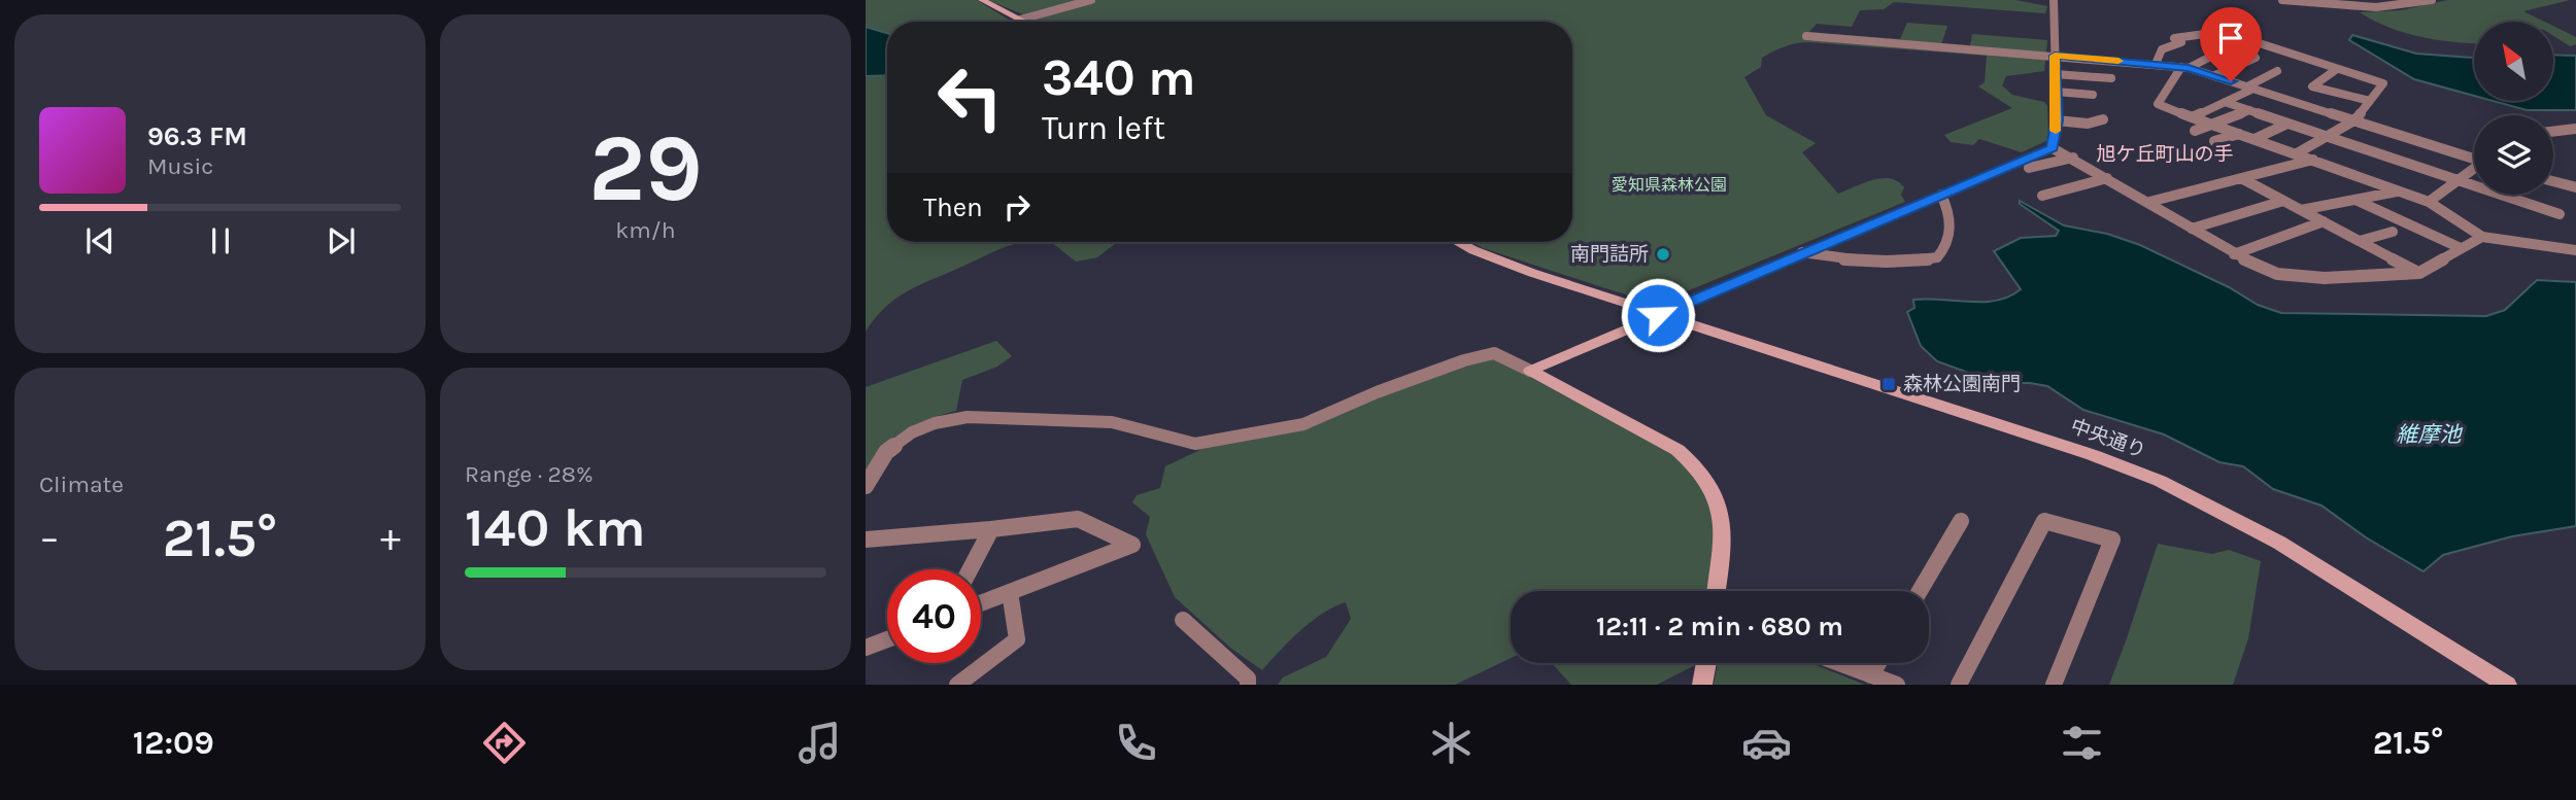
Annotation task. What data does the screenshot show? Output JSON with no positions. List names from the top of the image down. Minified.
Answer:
{"streets":{"street":["中央通り"]},"districts":["旭ケ丘町山の手"],"water":["維摩池"],"parks":["愛知県森林公園"],"places":{"other":["南門詰所"],"transit":["森林公園南門"]},"north":"top left","page":{"tile":[["29","km/h"],"Climate",["Range · 28%","140 km"]],"turn":["340 m","Turn left"],"song":["96.3 FM","Music"],"then":"Then","heat":["−","21.5°","+"],"limit":"40","trip":"12:11 · 2 min · 680 m","tabs":["12:09","21.5°"]}}
